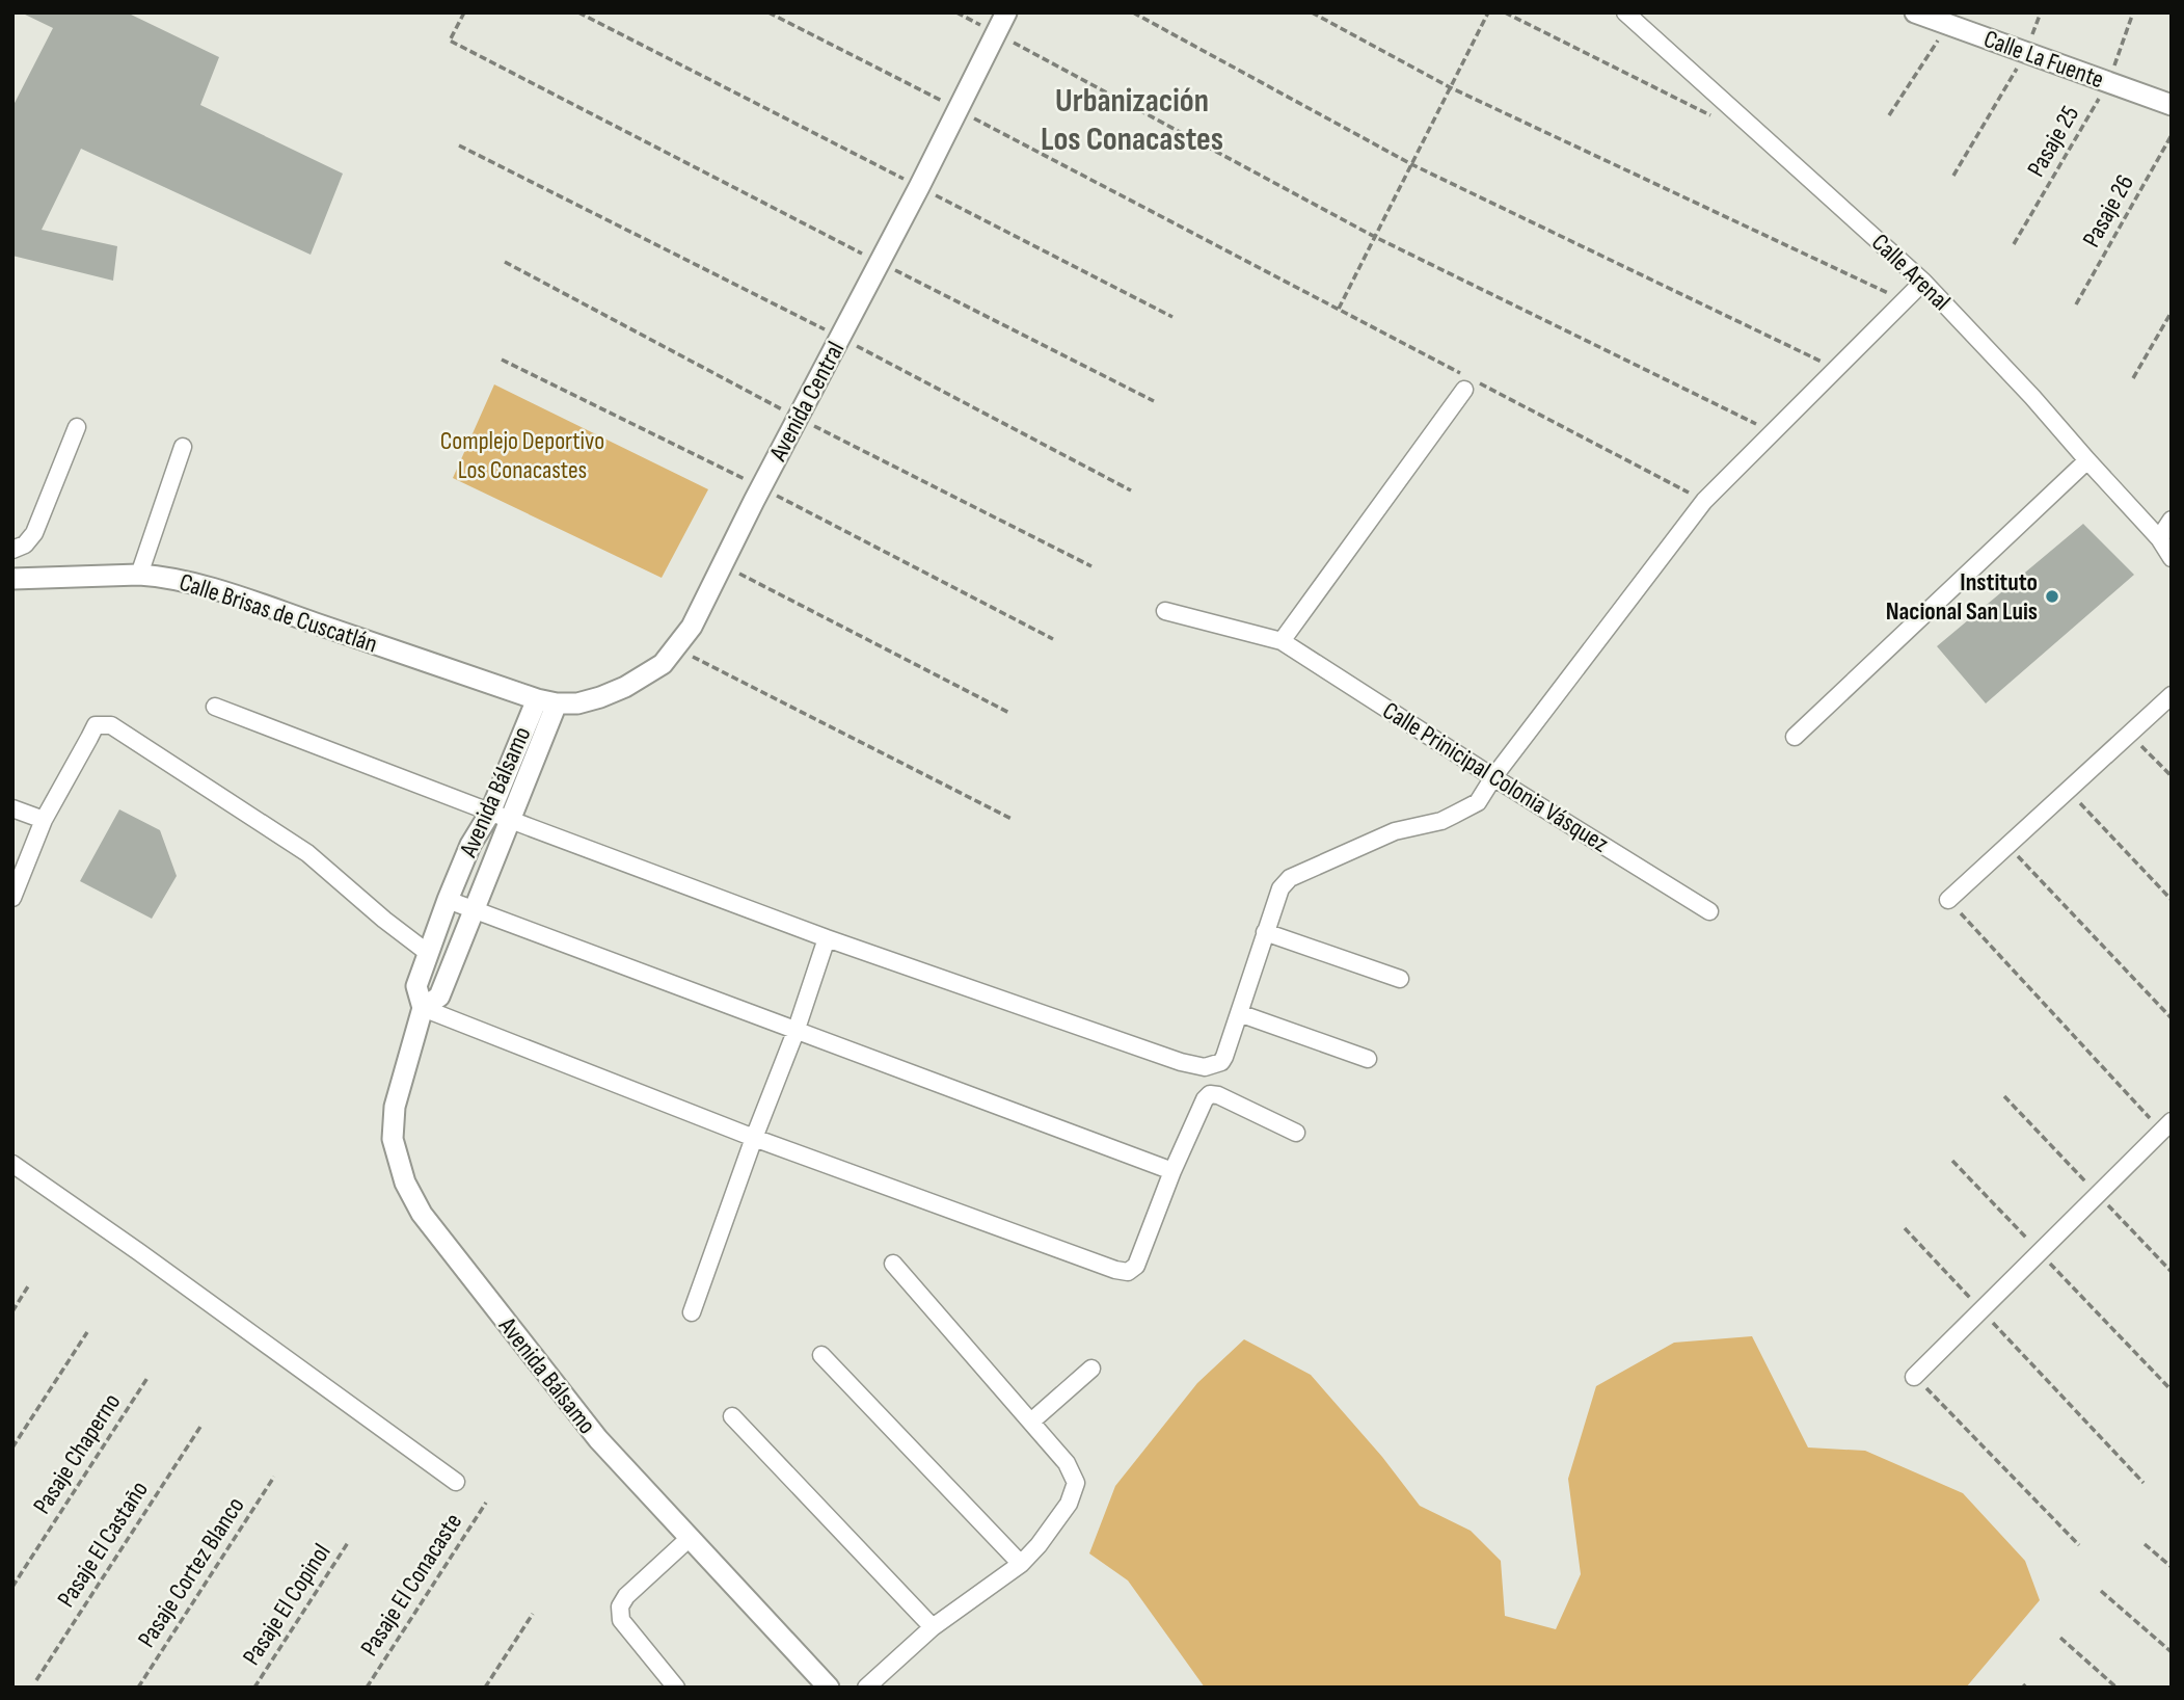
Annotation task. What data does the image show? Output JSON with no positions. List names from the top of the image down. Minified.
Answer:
{"streets":{"street":["Calle La Fuente","Calle Arenal","Avenida Central","Calle Brisas de Cuscatlán","Calle Prinicipal Colonia Vásquez","Avenida Bálsamo"],"path":["Pasaje 25","Pasaje 26","Pasaje Chaperno","Pasaje El Castaño","Pasaje Cortez Blanco","Pasaje El Conacaste","Pasaje El Copinol"]},"crossings":[["Calle La Fuente","Pasaje 25"],["Avenida Central","Calle Brisas de Cuscatlán"],["Avenida Central","Avenida Bálsamo"],["Calle Brisas de Cuscatlán","Avenida Bálsamo"]],"districts":["Urbanización Los Conacastes"],"parks":["Complejo Deportivo Los Conacastes"],"places":["Instituto Nacional San Luis"]}
